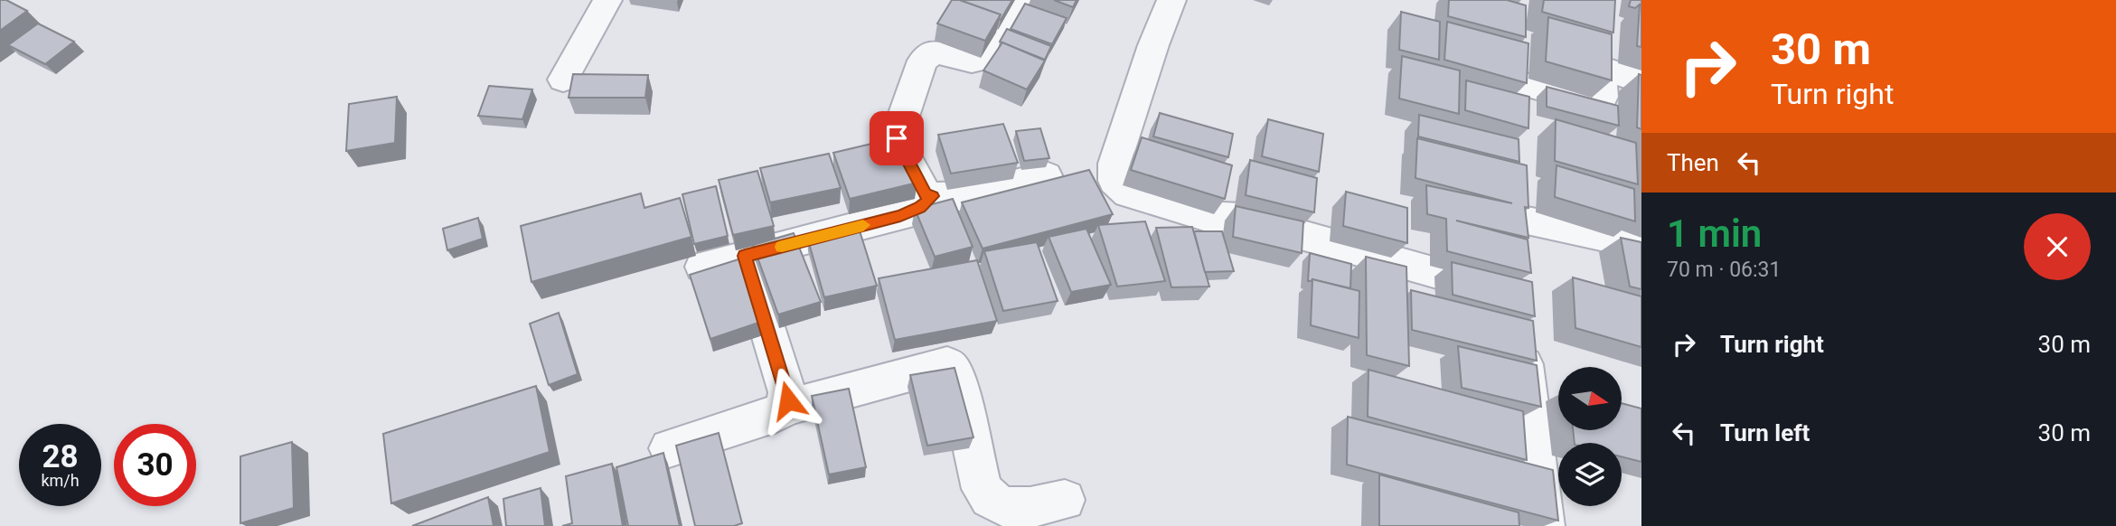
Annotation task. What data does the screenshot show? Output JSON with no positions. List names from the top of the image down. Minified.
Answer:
{"north":"right","page":{"turn":["30 m","Turn right"],"then":"Then","heading":["1 min","70 m · 06:31"],"list":[{"name":"Turn right","value":"30 m"},{"name":"Turn left","value":"30 m"}],"speed":"28 km/h","limit":"30"}}
